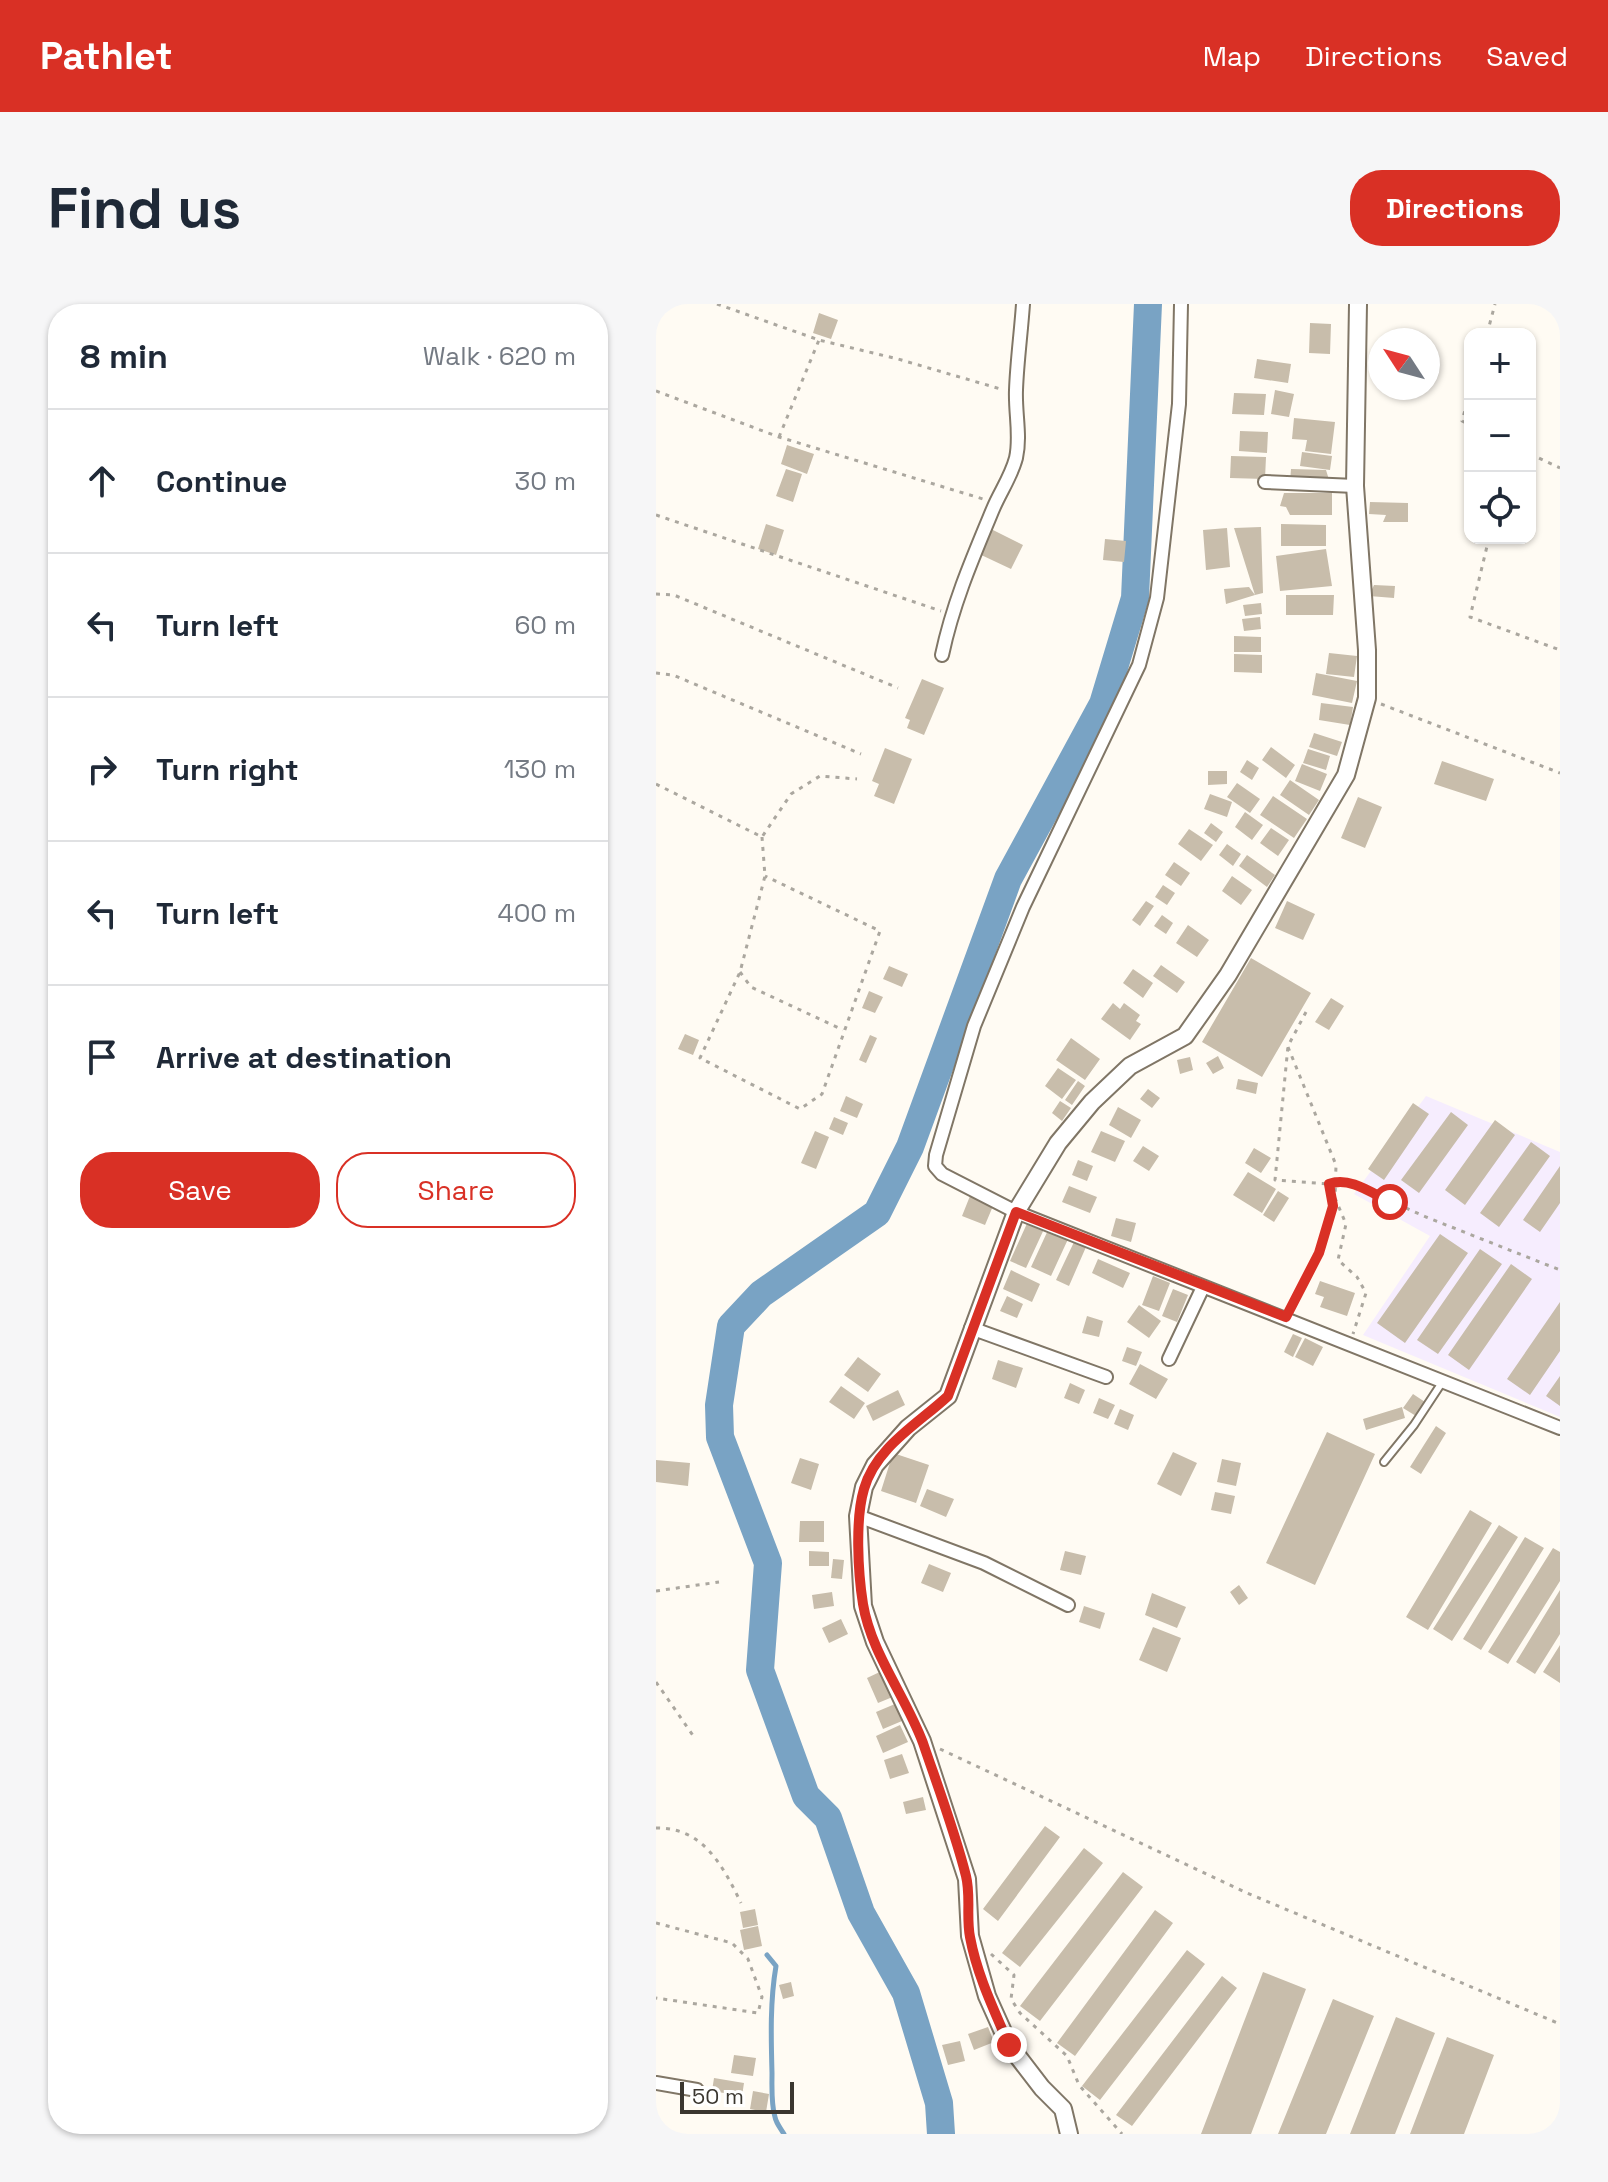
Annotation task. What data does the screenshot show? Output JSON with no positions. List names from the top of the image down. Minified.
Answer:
{"scale_bar":"50 m","north":"top left","page":{"header":"Pathlet","nav":["Map","Directions","Saved"],"buttons":["Directions",["Save","Share"]],"title":"Find us","heading":["8 min","Walk · 620 m"],"map_buttons":["+","−"],"list":[["Continue","30 m"],["Turn left","60 m"],["Turn right","130 m"],["Turn left","400 m"],"Arrive at destination"],"scale":"50 m"}}
